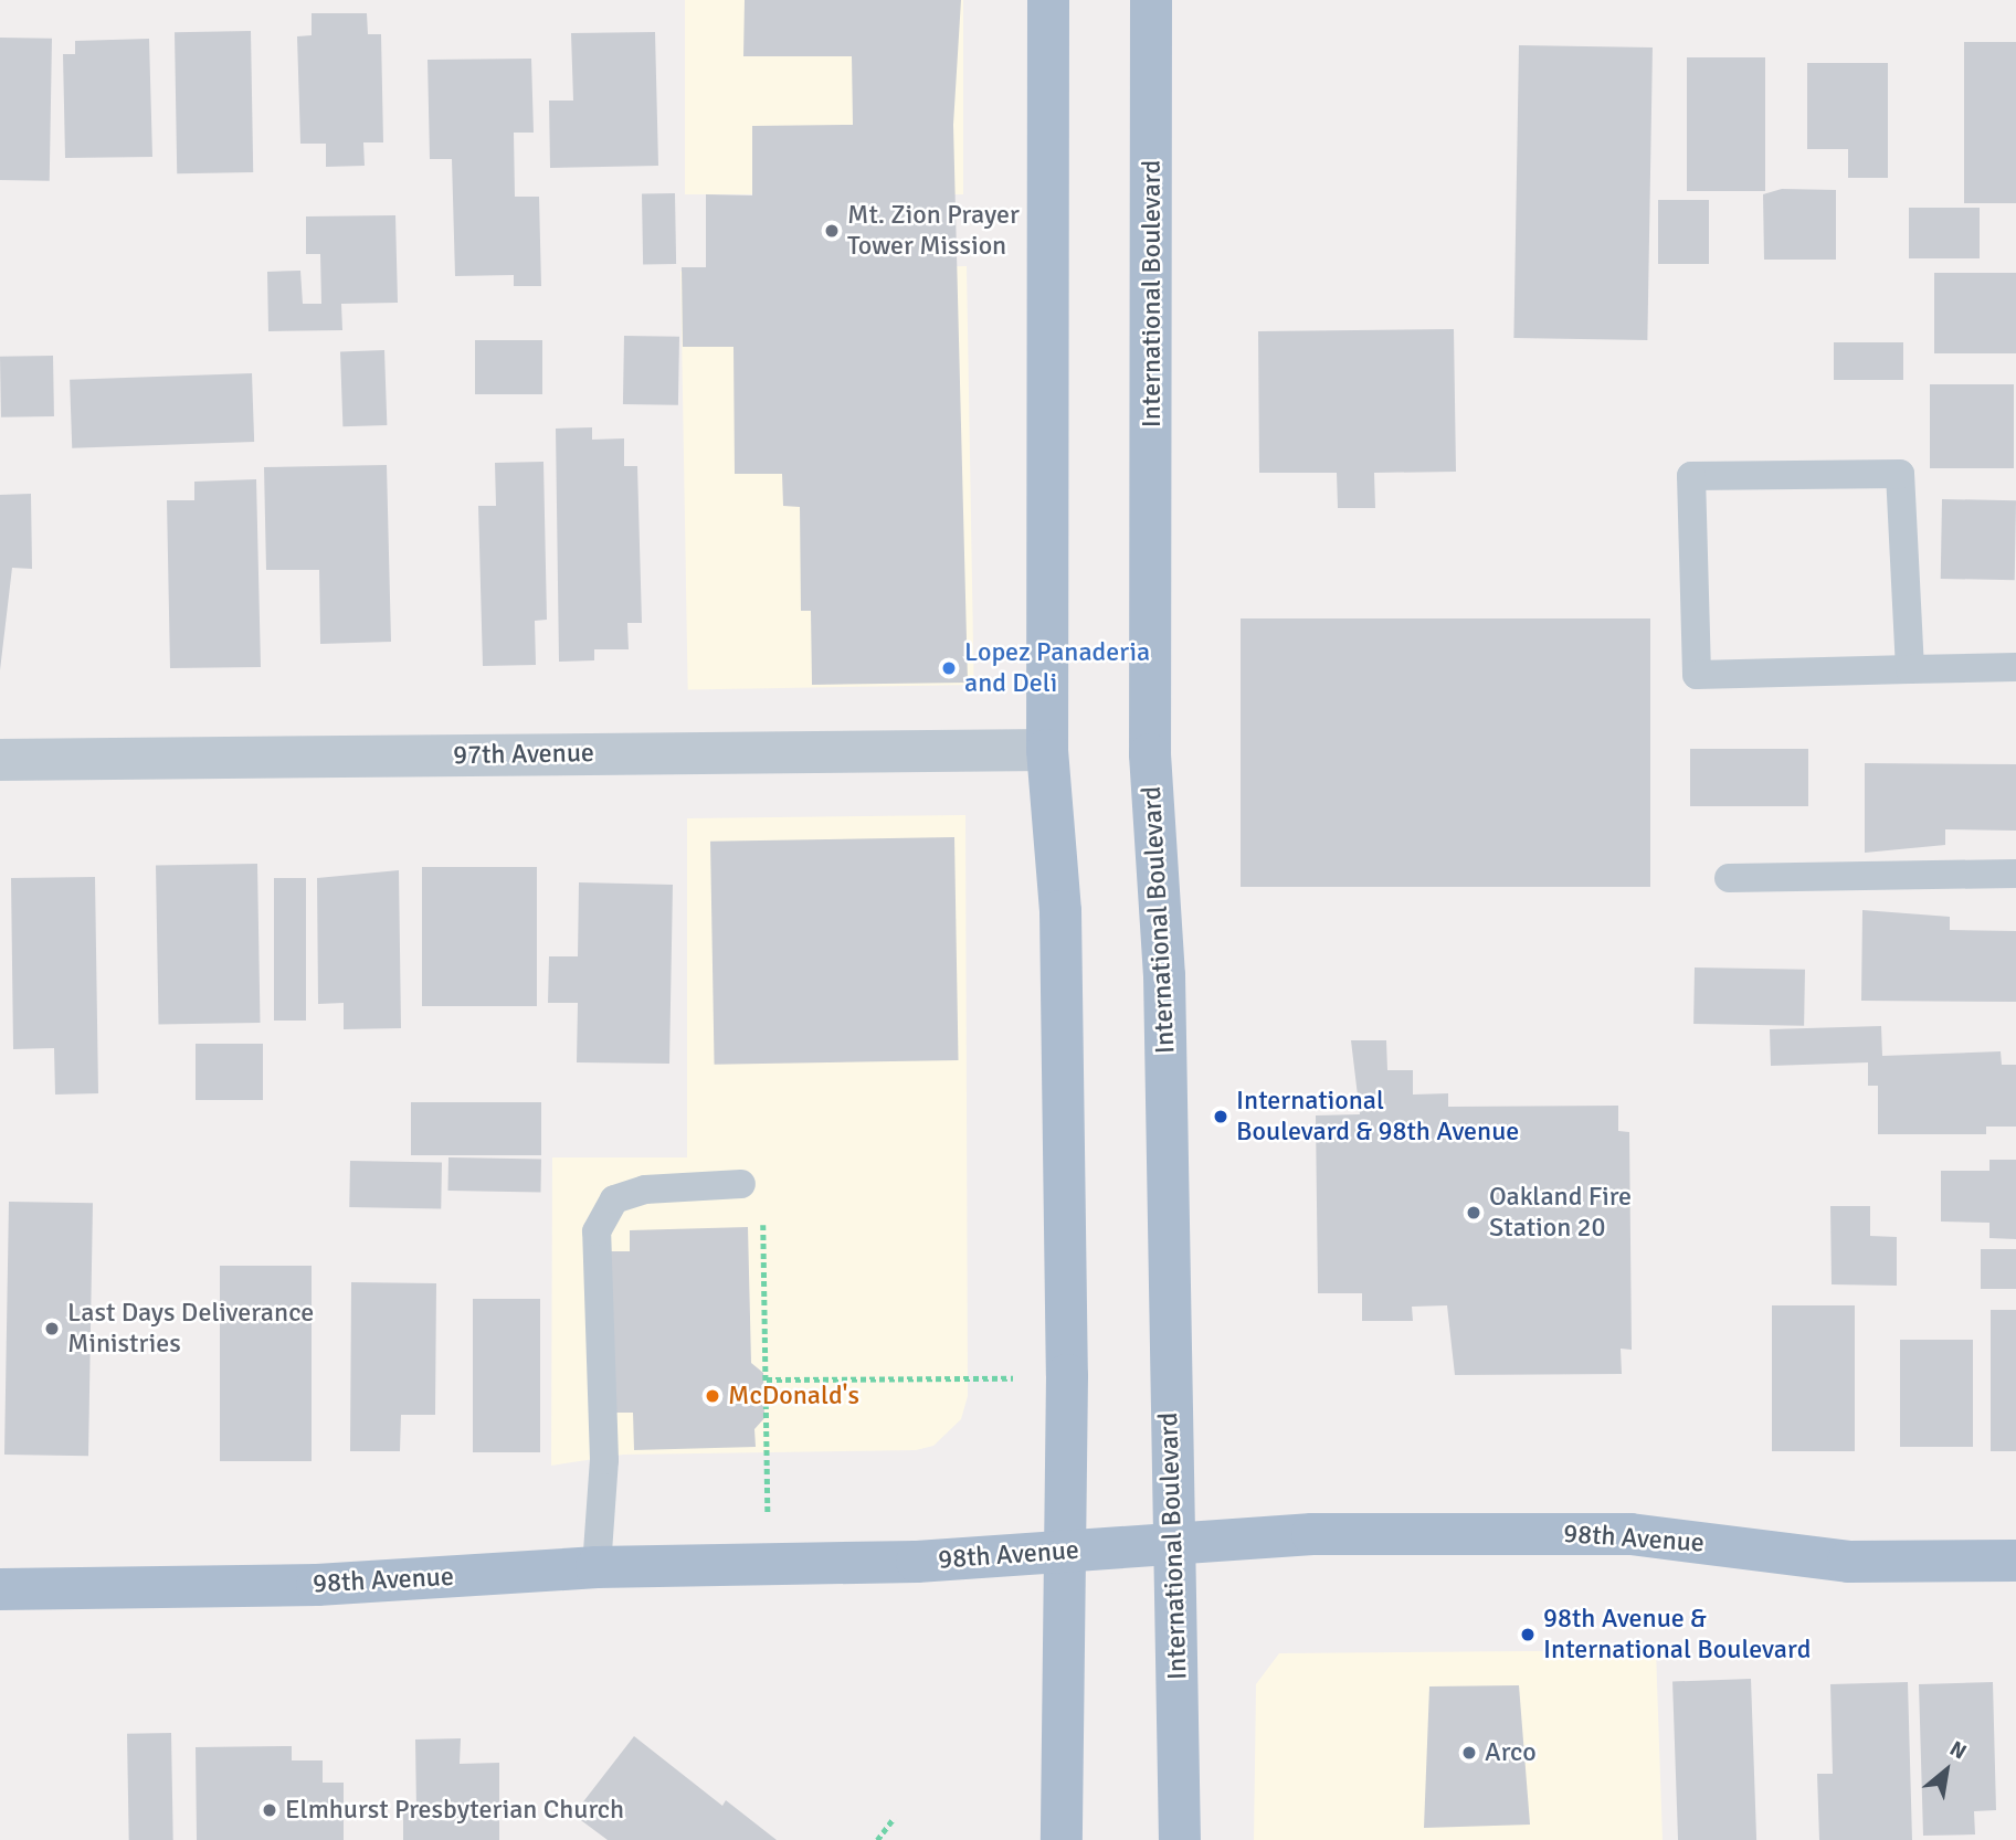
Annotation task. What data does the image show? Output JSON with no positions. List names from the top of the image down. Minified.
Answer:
{"streets":{"main road":["International Boulevard","98th Avenue"],"street":["97th Avenue"]},"crossings":[["International Boulevard","98th Avenue"]],"places":["Mt. Zion Prayer Tower Mission","Lopez Panaderia and Deli","International Boulevard & 98th Avenue","Oakland Fire Station 20","Last Days Deliverance Ministries","McDonald's","98th Avenue & International Boulevard","Arco","Elmhurst Presbyterian Church"],"north":"top right"}
